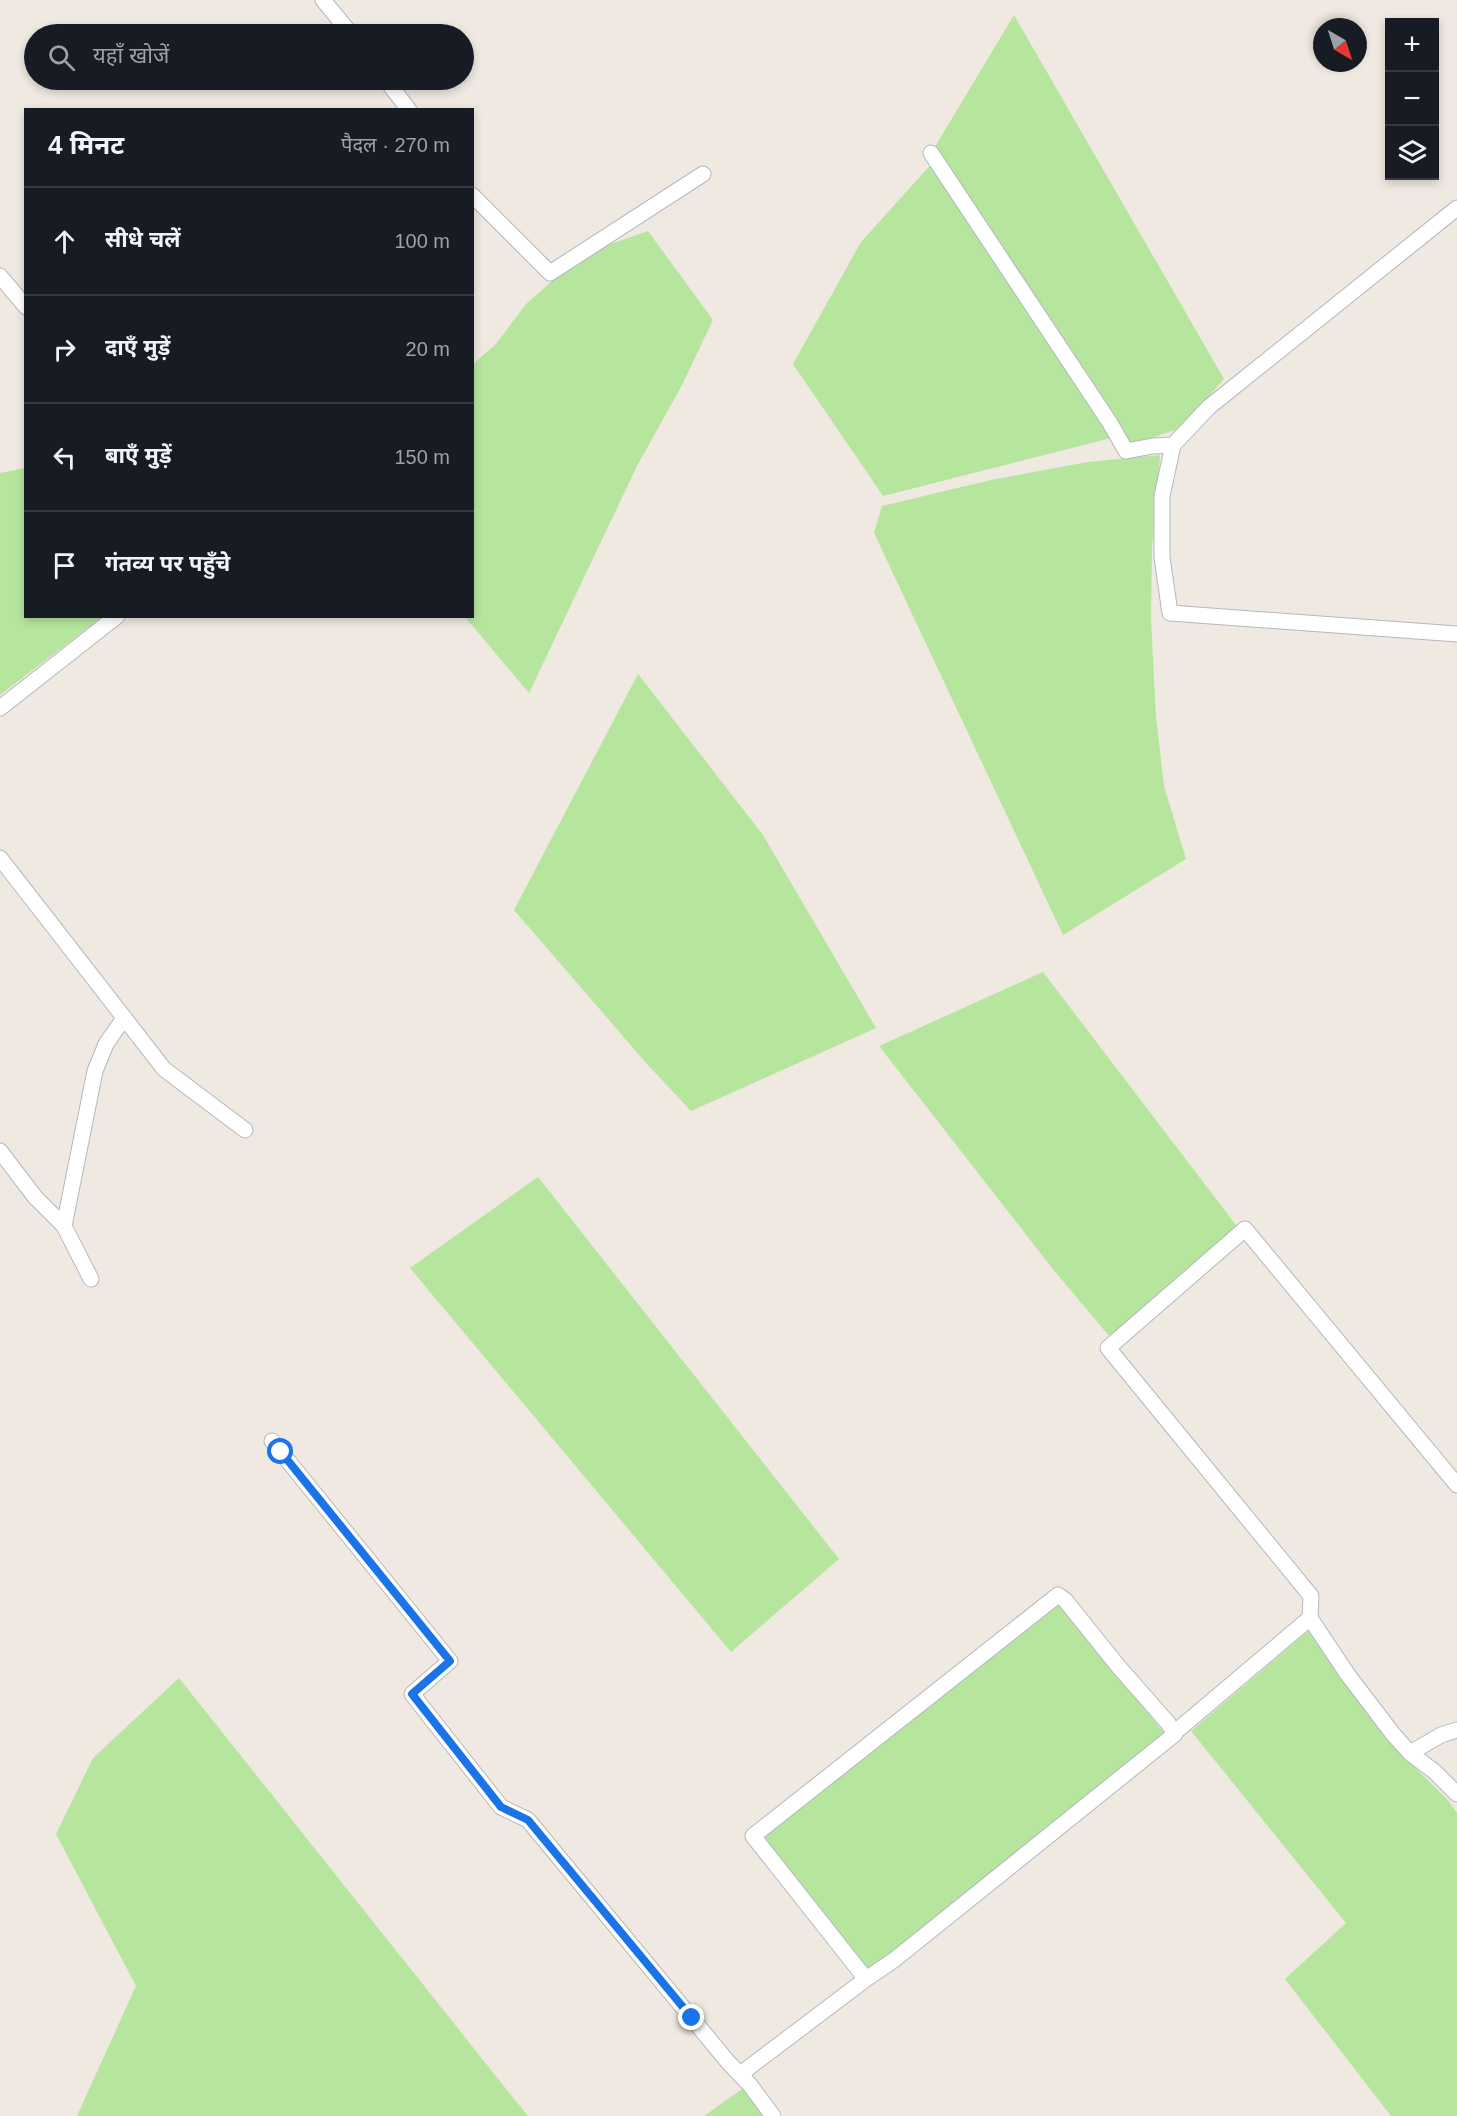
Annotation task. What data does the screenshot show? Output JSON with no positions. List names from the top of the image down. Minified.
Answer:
{"north":"bottom right","page":{"map_buttons":["+","−"],"search":"यहाँ खोजें","heading":["4 मिनट","पैदल · 270 m"],"list":[["सीधे चलें","100 m"],["दाएँ मुड़ें","20 m"],["बाएँ मुड़ें","150 m"],"गंतव्य पर पहुँचे"]}}
